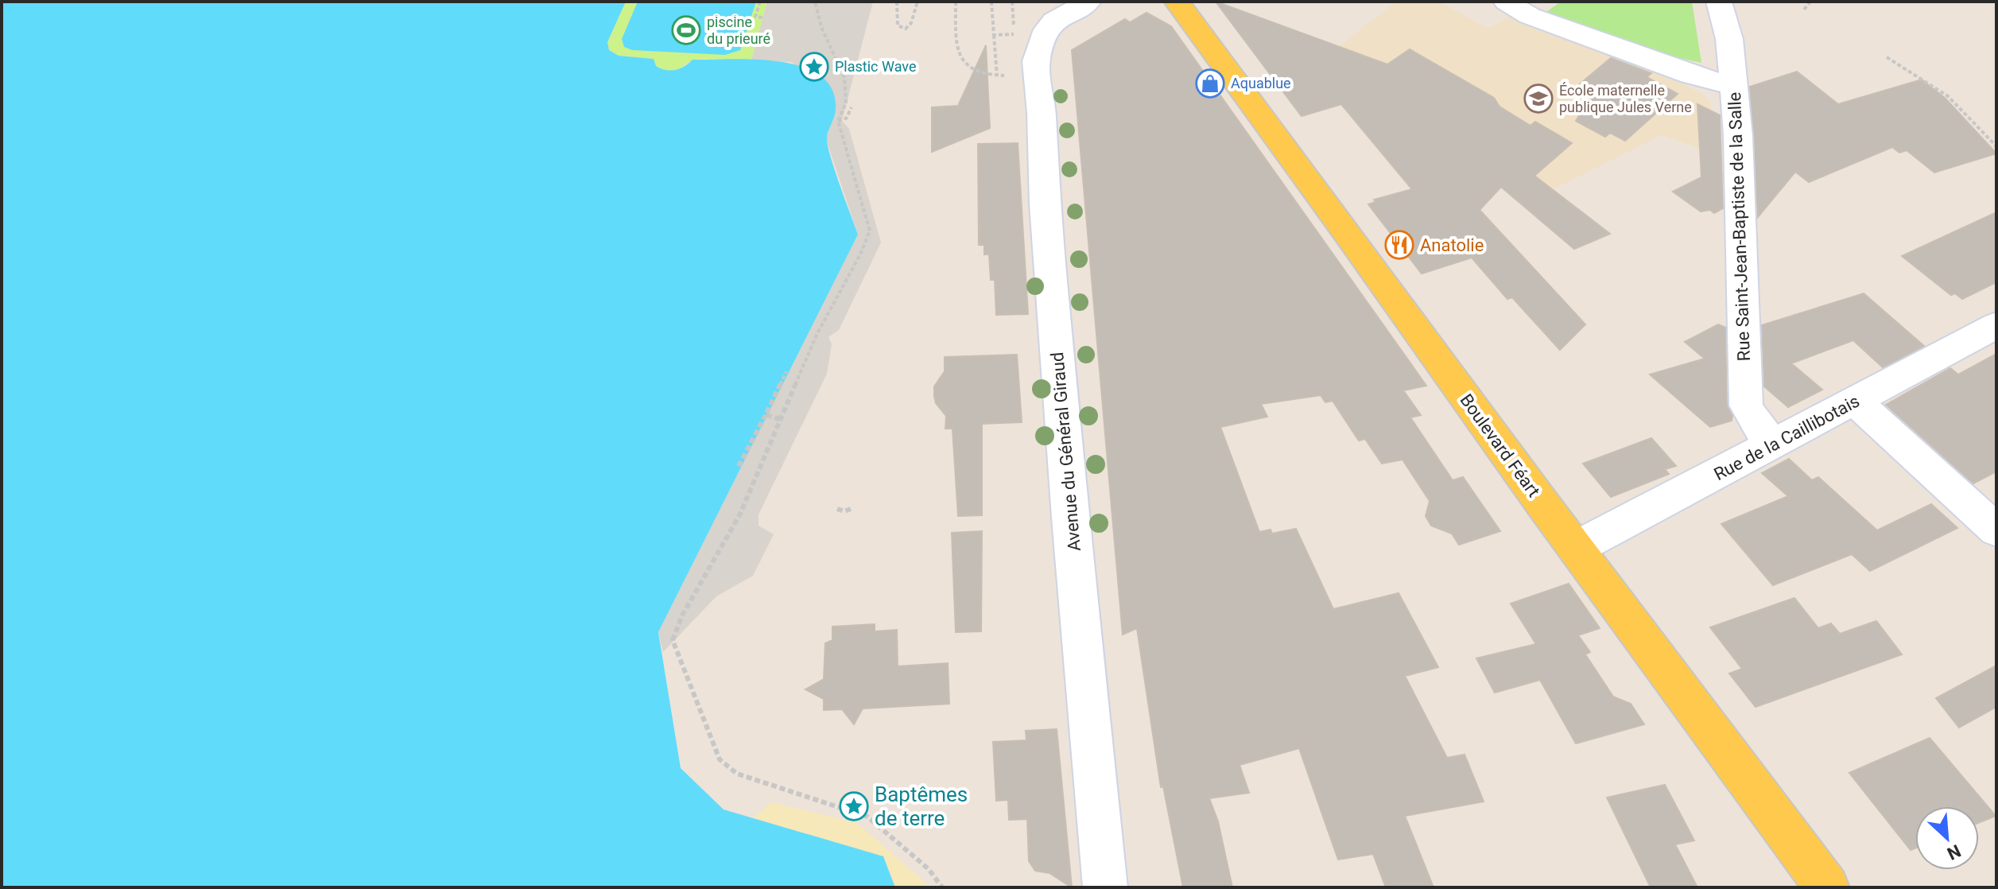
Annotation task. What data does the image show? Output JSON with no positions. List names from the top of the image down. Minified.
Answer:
{"streets":{"main road":["Boulevard Féart"],"street":["Rue Saint-Jean-Baptiste de la Salle","Rue de la Caillibotais","Avenue du Général Giraud"]},"crossings":[["Rue Saint-Jean-Baptiste de la Salle","Rue de la Caillibotais"],["Rue de la Caillibotais","Boulevard Féart"]],"places":{"sports":["piscine du prieuré"],"place":["Plastic Wave","Baptêmes de terre"],"shop":["Aquablue"],"school or university":["École maternelle publique Jules Verne"],"restaurant":["Anatolie"]},"north":"bottom right"}
